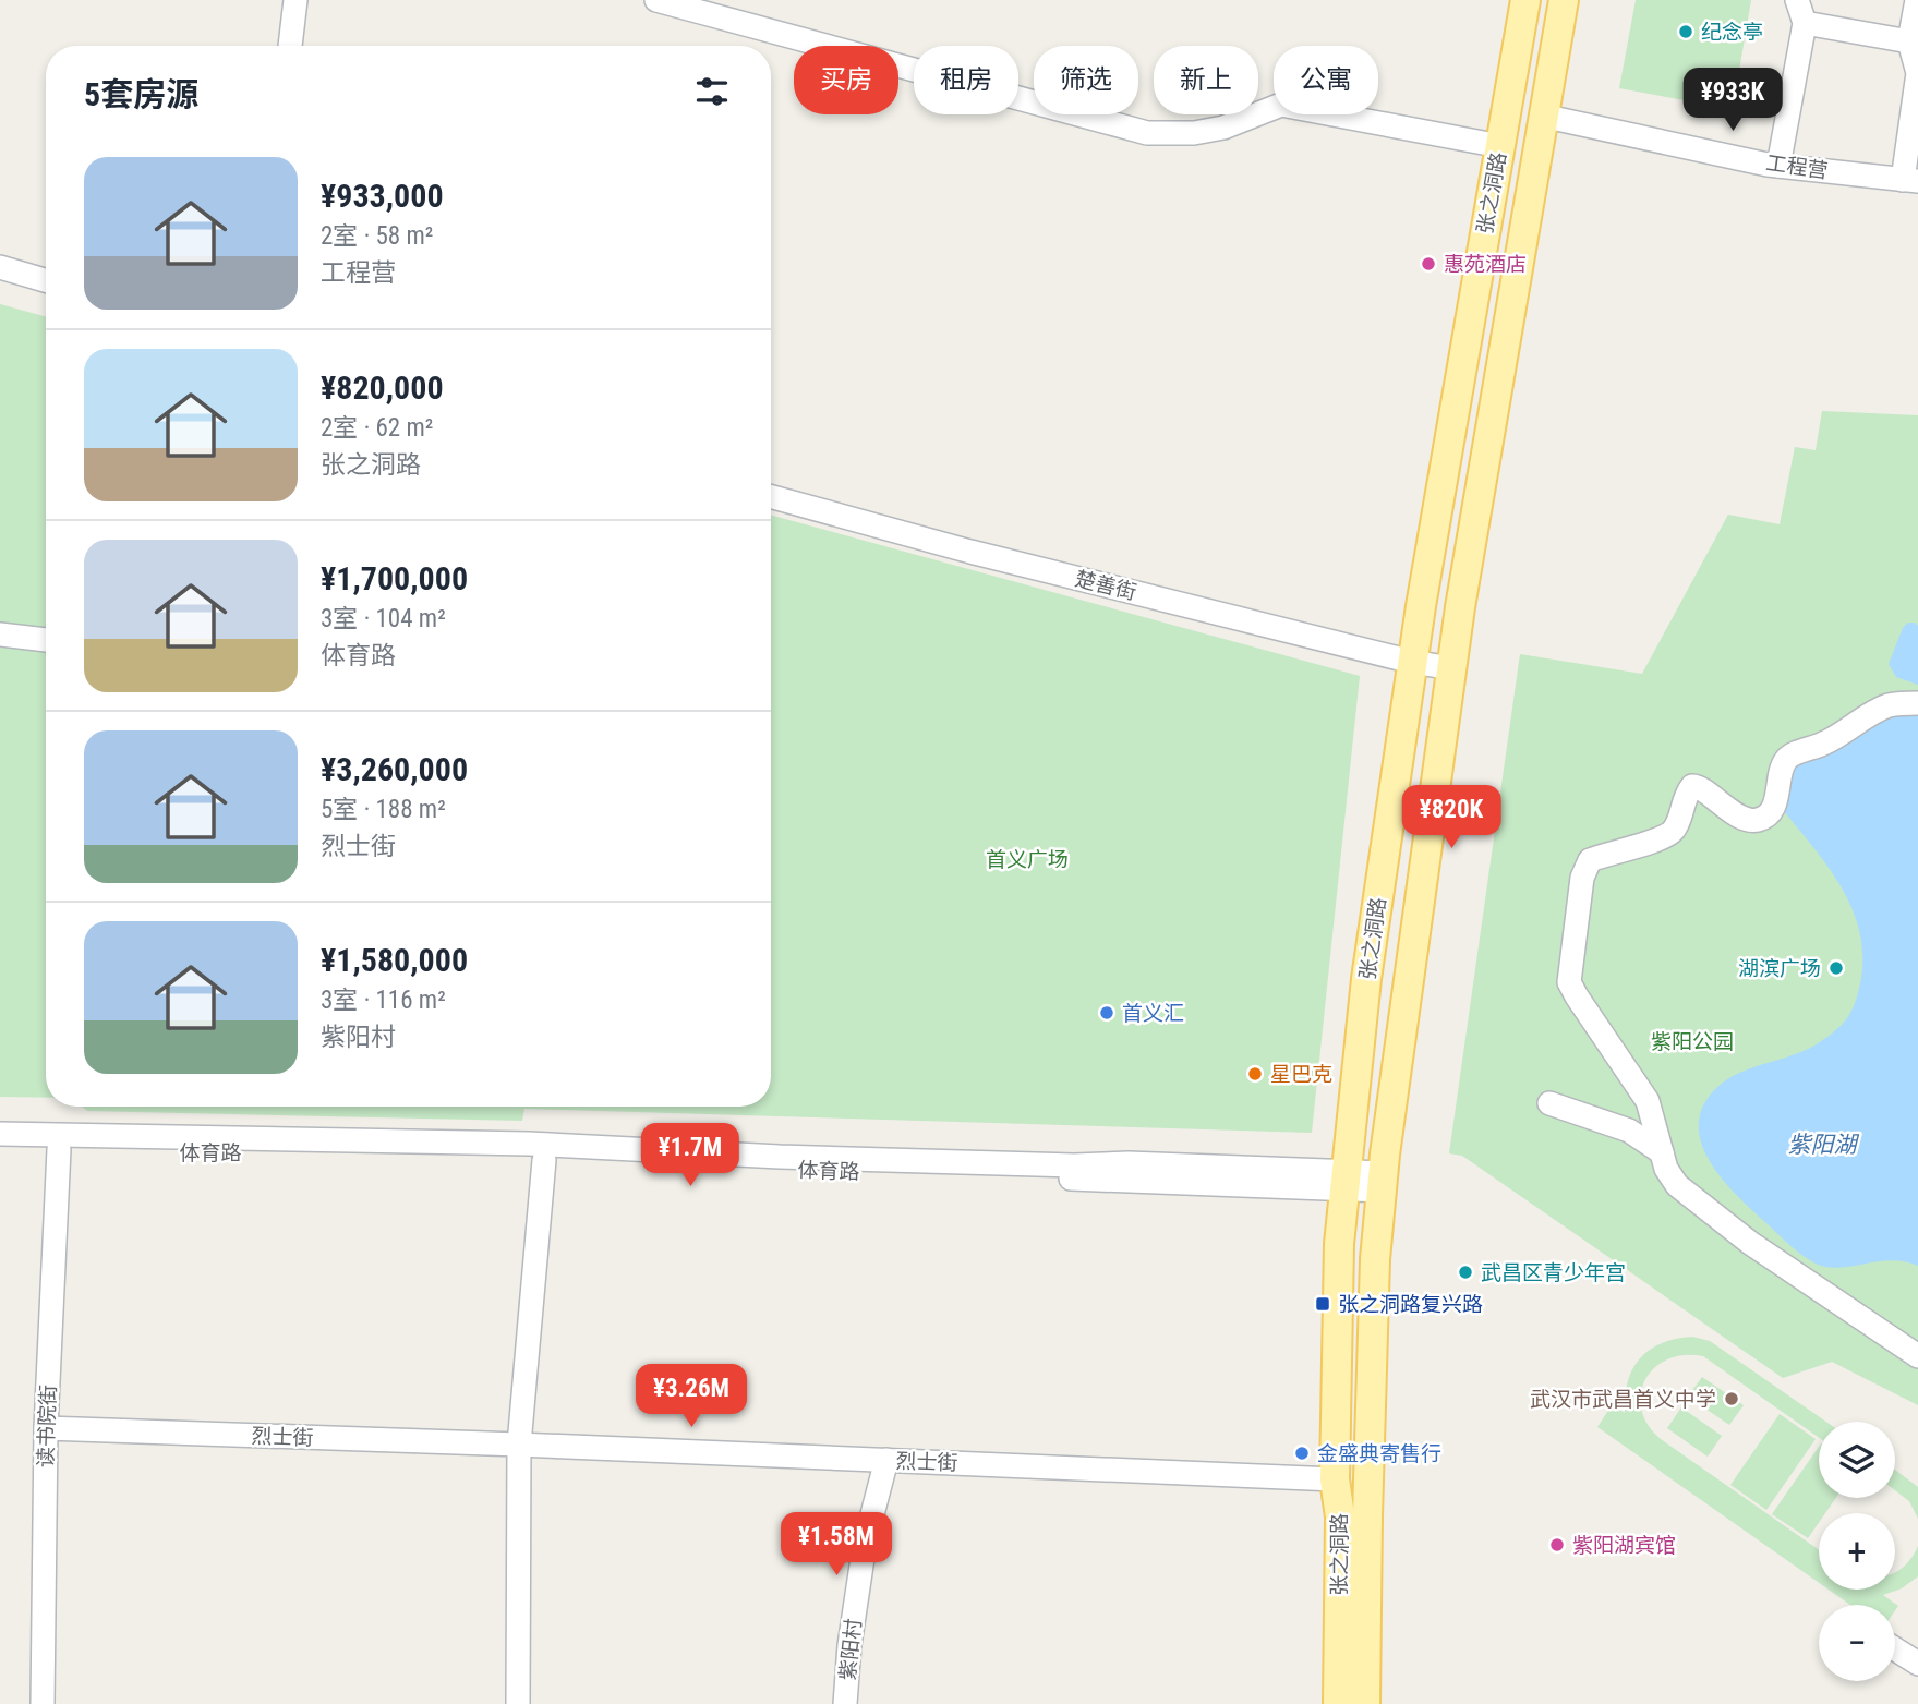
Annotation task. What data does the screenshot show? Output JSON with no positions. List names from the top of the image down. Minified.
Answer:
{"streets":{"main road":["张之洞路"],"street":["工程营","楚善街","体育路","读书院街","烈士街","紫阳村"]},"crossings":[["工程营","张之洞路"],["张之洞路","楚善街"],["张之洞路","体育路"],["张之洞路","烈士街"],["体育路","读书院街"],["读书院街","烈士街"],["烈士街","紫阳村"]],"water":["紫阳湖"],"parks":["首义广场","紫阳公园"],"places":{"other":["纪念亭","惠苑酒店","湖滨广场","首义汇","星巴克","武昌区青少年宫","武汉市武昌首义中学","金盛典寄售行","紫阳湖宾馆"],"transit":["张之洞路复兴路"]},"page":{"chip":["买房","租房","筛选","新上","公寓"],"heading":"5套房源","price":["¥933K","¥820K","¥1.7M","¥3.26M","¥1.58M"],"list":[{"name":"¥933,000","note":"2室 · 58 m² · 工程营"},{"name":"¥820,000","note":"2室 · 62 m² · 张之洞路"},{"name":"¥1,700,000","note":"3室 · 104 m² · 体育路"},{"name":"¥3,260,000","note":"5室 · 188 m² · 烈士街"},{"name":"¥1,580,000","note":"3室 · 116 m² · 紫阳村"}],"map_buttons":["+","−"]}}
